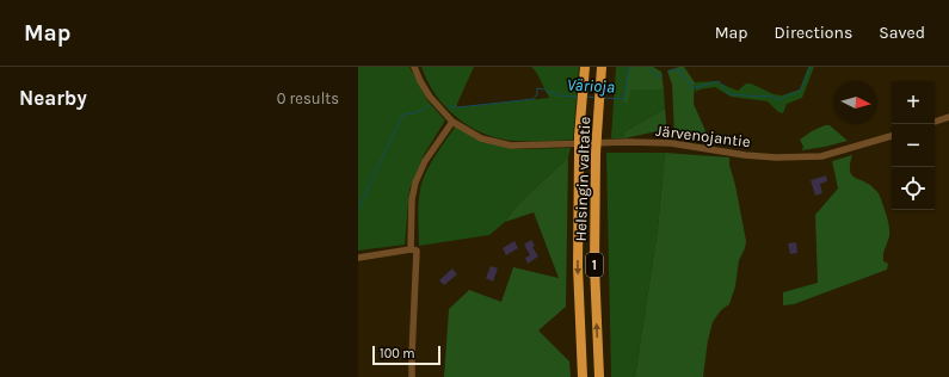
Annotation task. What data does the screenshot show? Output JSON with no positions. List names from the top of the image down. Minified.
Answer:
{"streets":{"highway":["Helsingin valtatie","1"],"street":["Järvenojantie"]},"water":["Värioja"],"scale_bar":"100 m","north":"right","page":{"header":"Map","nav":["Map","Directions","Saved"],"heading":["Nearby","0 results"],"map_buttons":["+","−"],"scale":"100 m"}}
